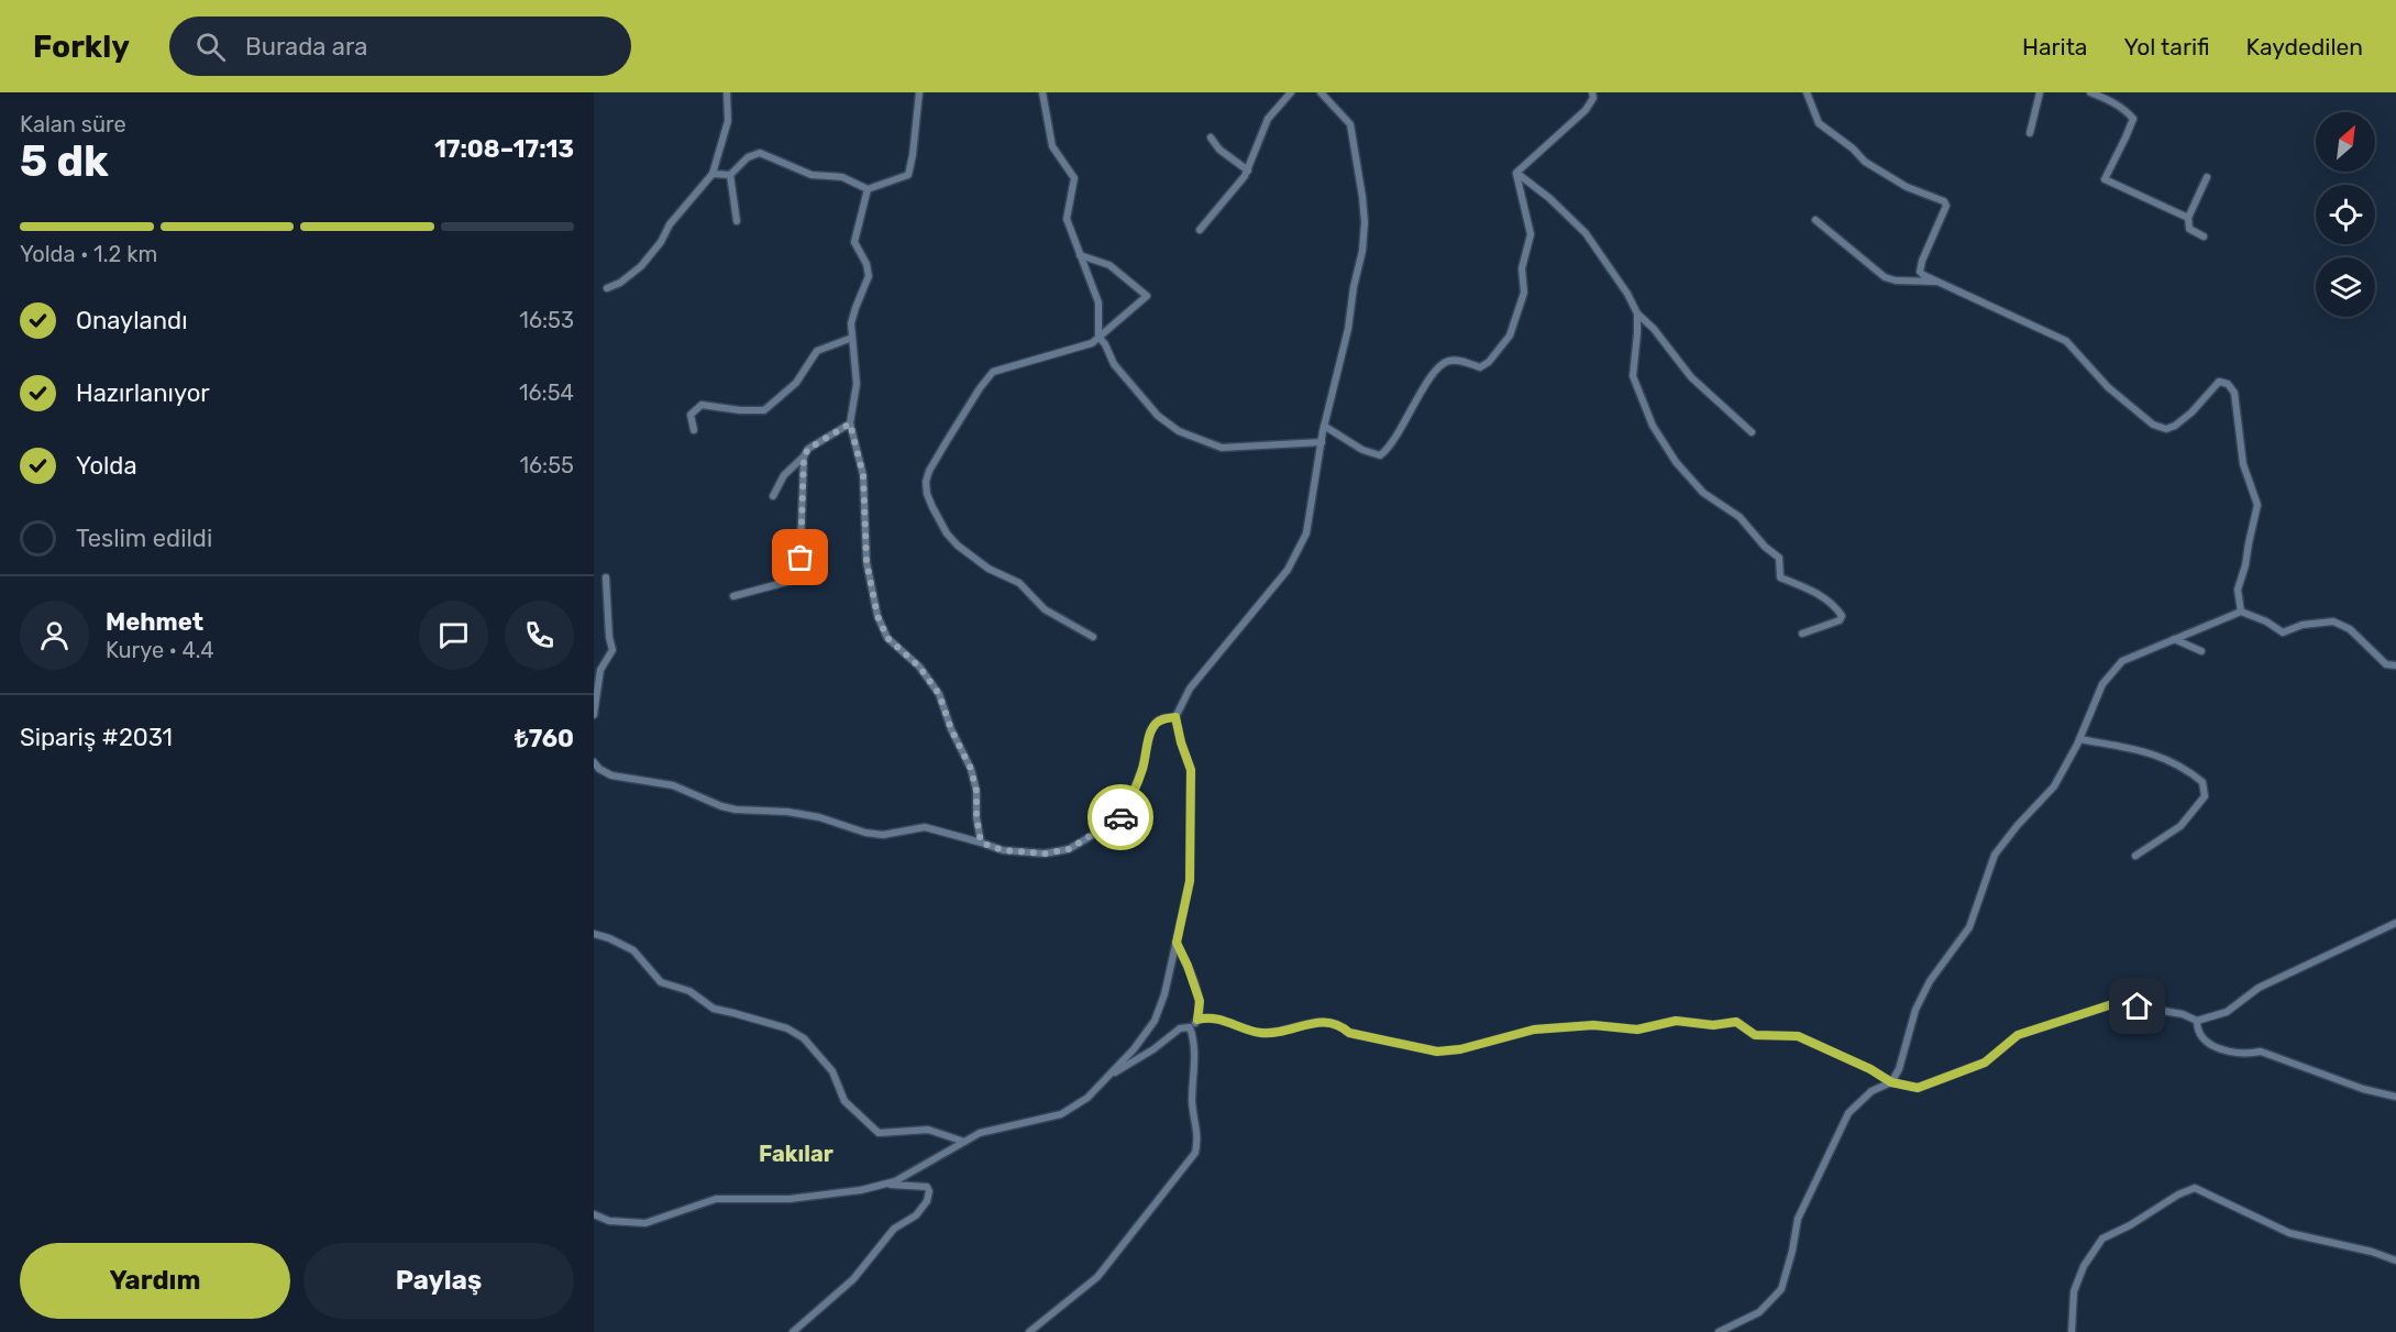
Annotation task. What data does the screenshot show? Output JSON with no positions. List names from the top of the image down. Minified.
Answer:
{"districts":["Fakılar"],"north":"top right","page":{"header":"Forkly","search":"Burada ara","nav":["Harita","Yol tarifi","Kaydedilen"],"heading":["5 dk","Kalan süre","17:08–17:13"],"panel":["Mehmet","Kurye · 4.4","Sipariş #2031","₺760"],"bar":"Yolda · 1.2 km","list":[["Onaylandı","16:53"],["Hazırlanıyor","16:54"],["Yolda","16:55"],"Teslim edildi"],"buttons":["Yardım","Paylaş"]}}
